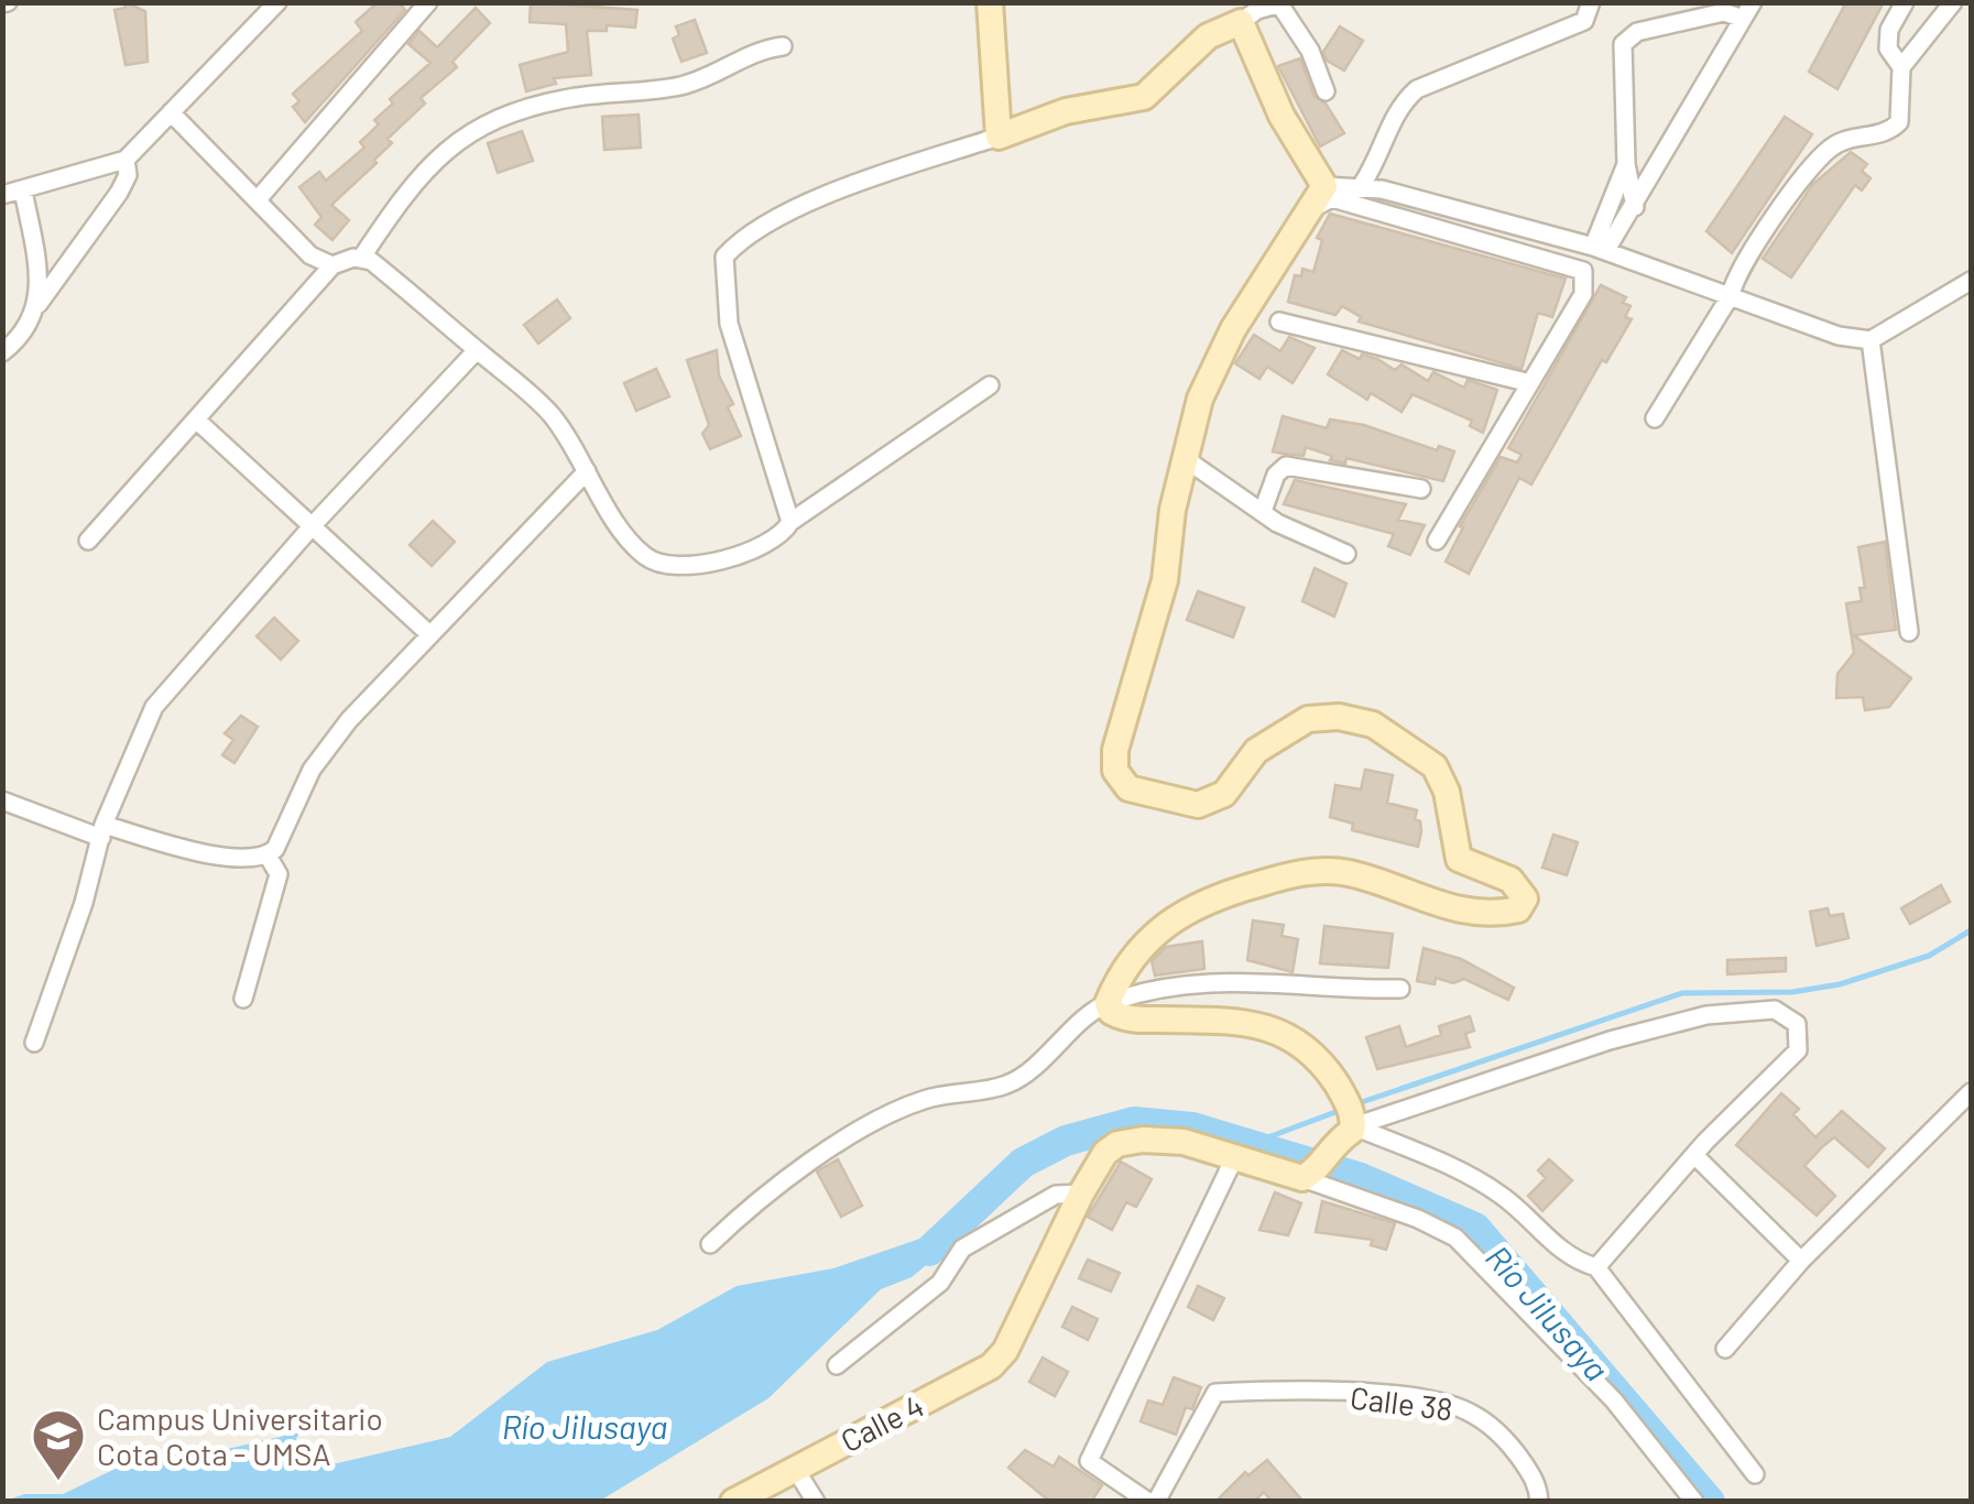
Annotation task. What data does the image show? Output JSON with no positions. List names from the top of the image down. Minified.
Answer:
{"streets":{"street":["Calle 38","Calle 4"]},"water":["Río Jilusaya"],"places":{"school or university":["Campus Universitario Cota Cota - UMSA"]}}
